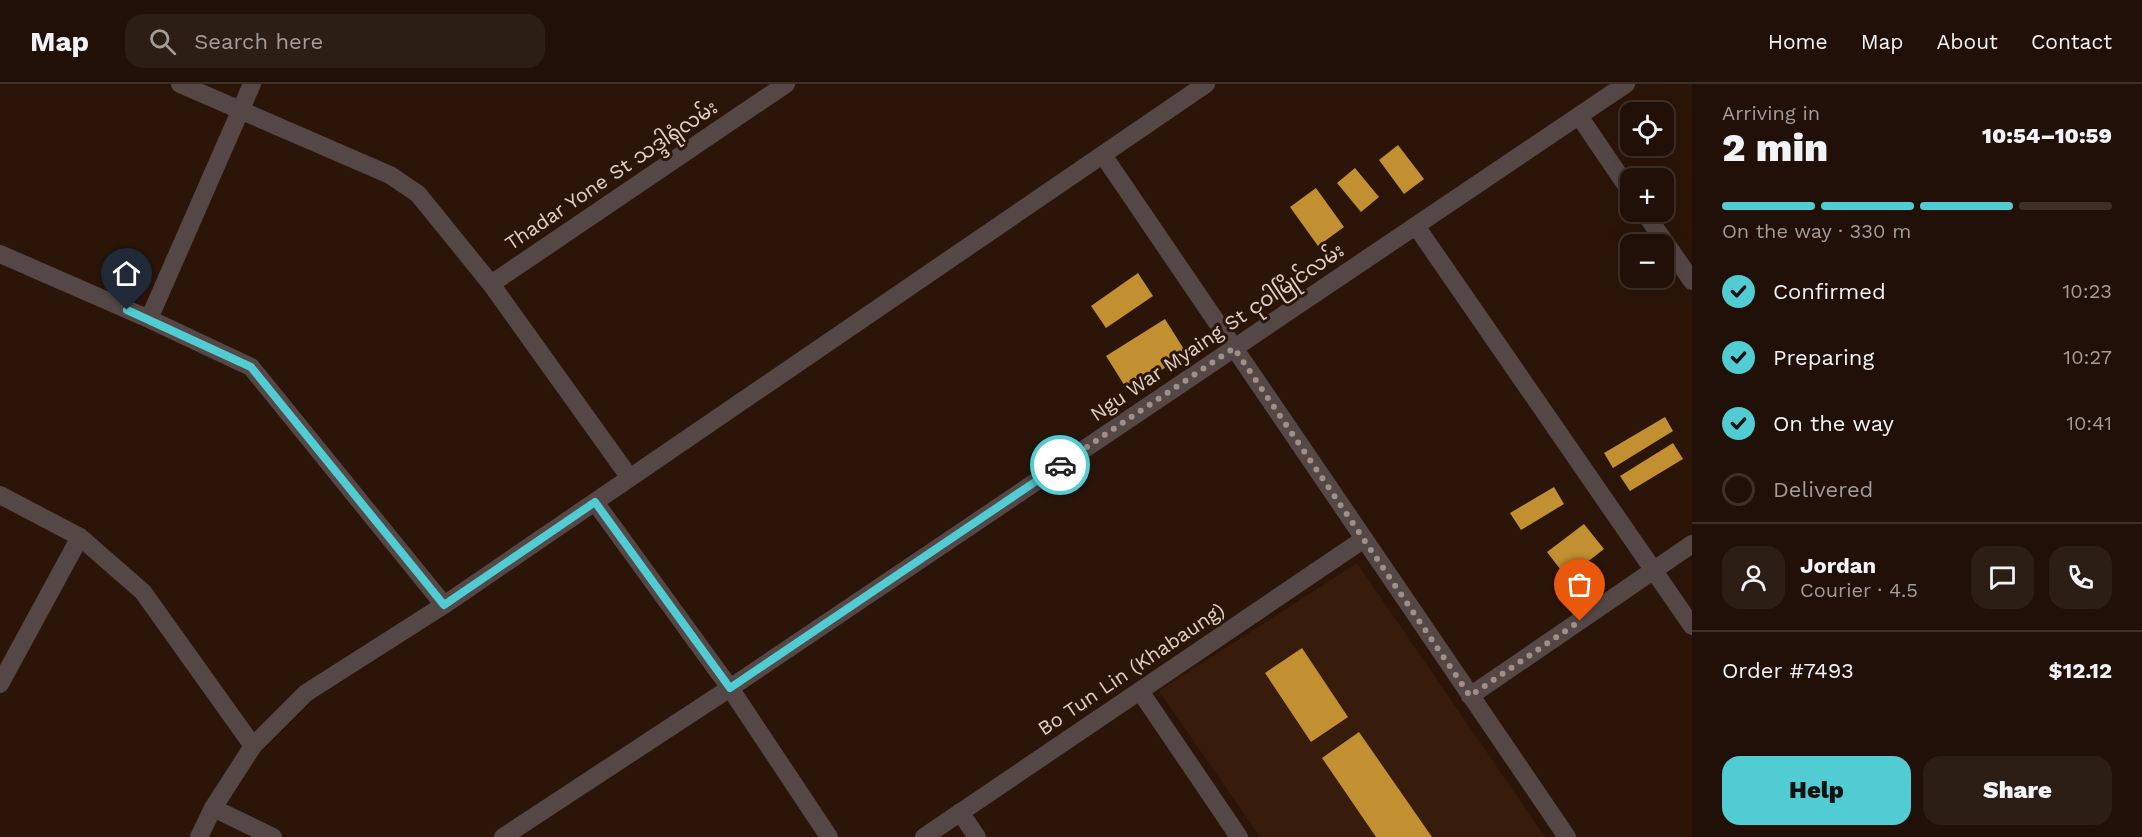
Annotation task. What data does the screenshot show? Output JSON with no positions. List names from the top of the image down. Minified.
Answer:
{"streets":{"street":["Thadar Yone St သဒ္ဒါရုံလမ်း","Ngu War Myaing St ငုဝါမြိုင်လမ်း","Bo Tun Lin (Khabaung)"]},"page":{"header":"Map","search":"Search here","nav":["Home","Map","About","Contact"],"heading":["2 min","Arriving in","10:54–10:59"],"panel":["Jordan","Courier · 4.5","Order #7493","$12.12"],"map_buttons":["+","−"],"bar":"On the way · 330 m","list":[["Confirmed","10:23"],["Preparing","10:27"],["On the way","10:41"],"Delivered"],"buttons":["Help","Share"]}}
